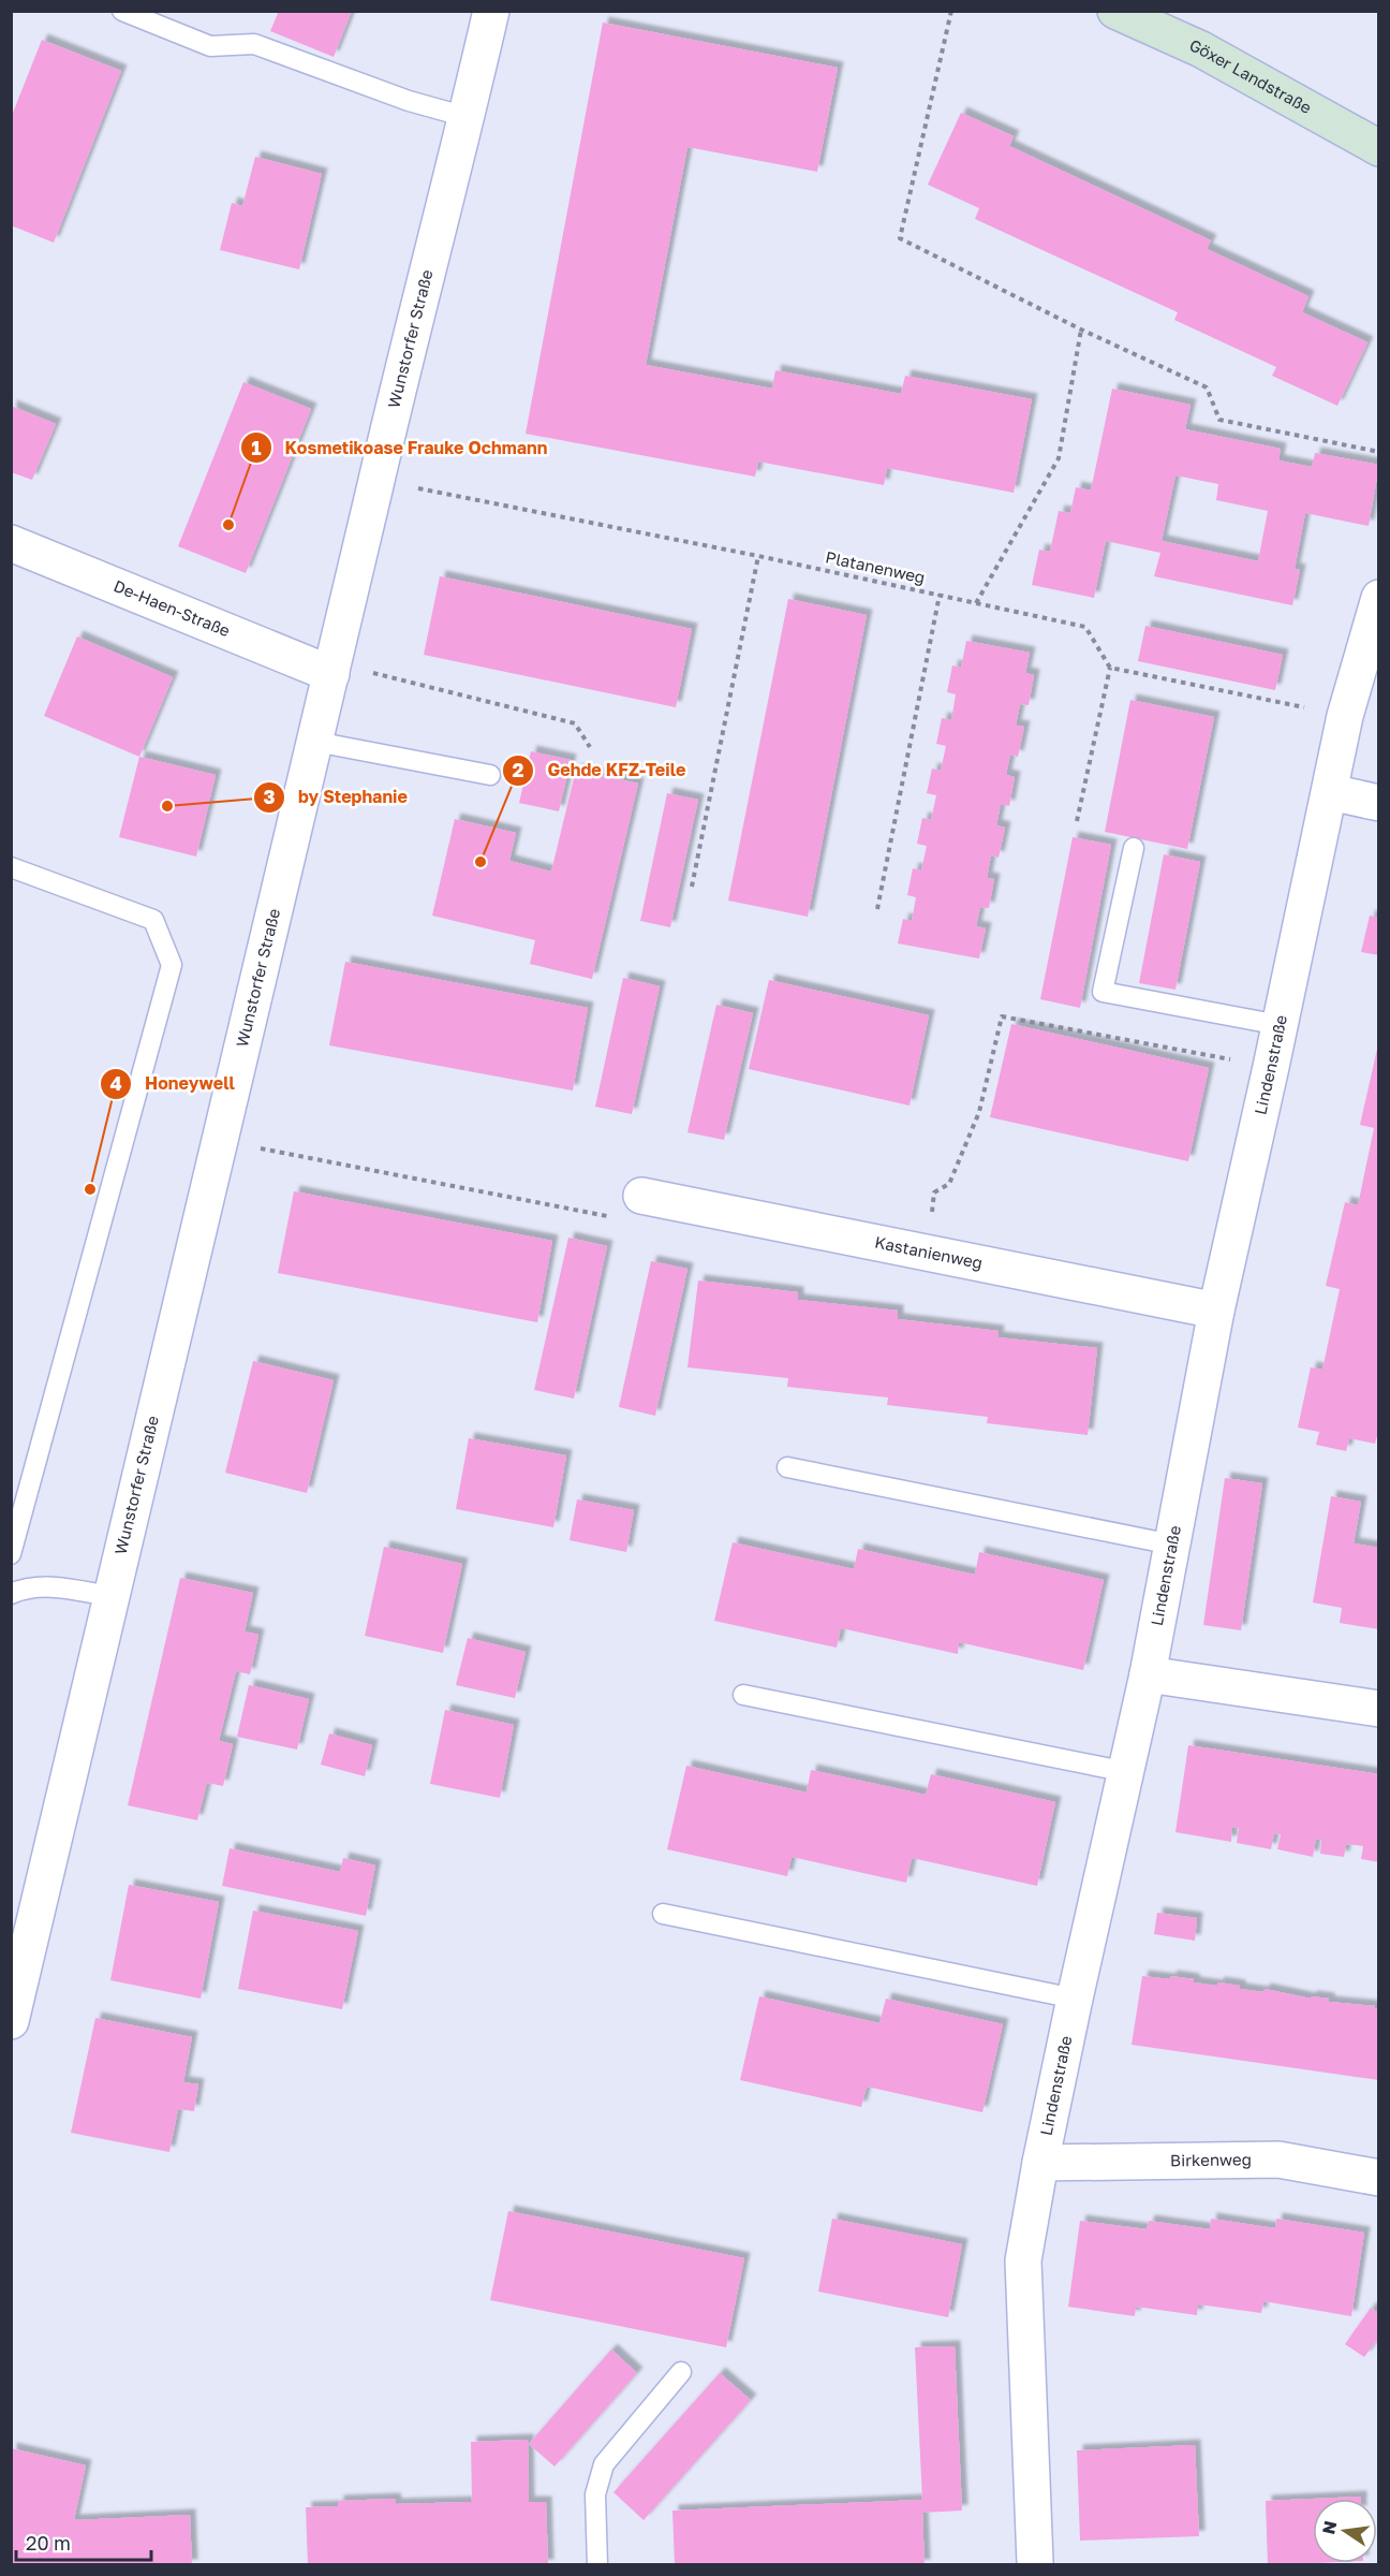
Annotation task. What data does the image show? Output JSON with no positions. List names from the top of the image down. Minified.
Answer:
{"streets":{"main road":["Göxer Landstraße"],"street":["Wunstorfer Straße","De-Haen-Straße","Lindenstraße","Kastanienweg","Birkenweg"],"path":["Platanenweg"]},"crossings":[["Wunstorfer Straße","Platanenweg"],["Wunstorfer Straße","De-Haen-Straße"],["Lindenstraße","Kastanienweg"],["Lindenstraße","Birkenweg"]],"places":["Kosmetikoase Frauke Ochmann","by Stephanie","Gehde KFZ-Teile","Honeywell"],"scale_bar":"20 m","north":"left"}
